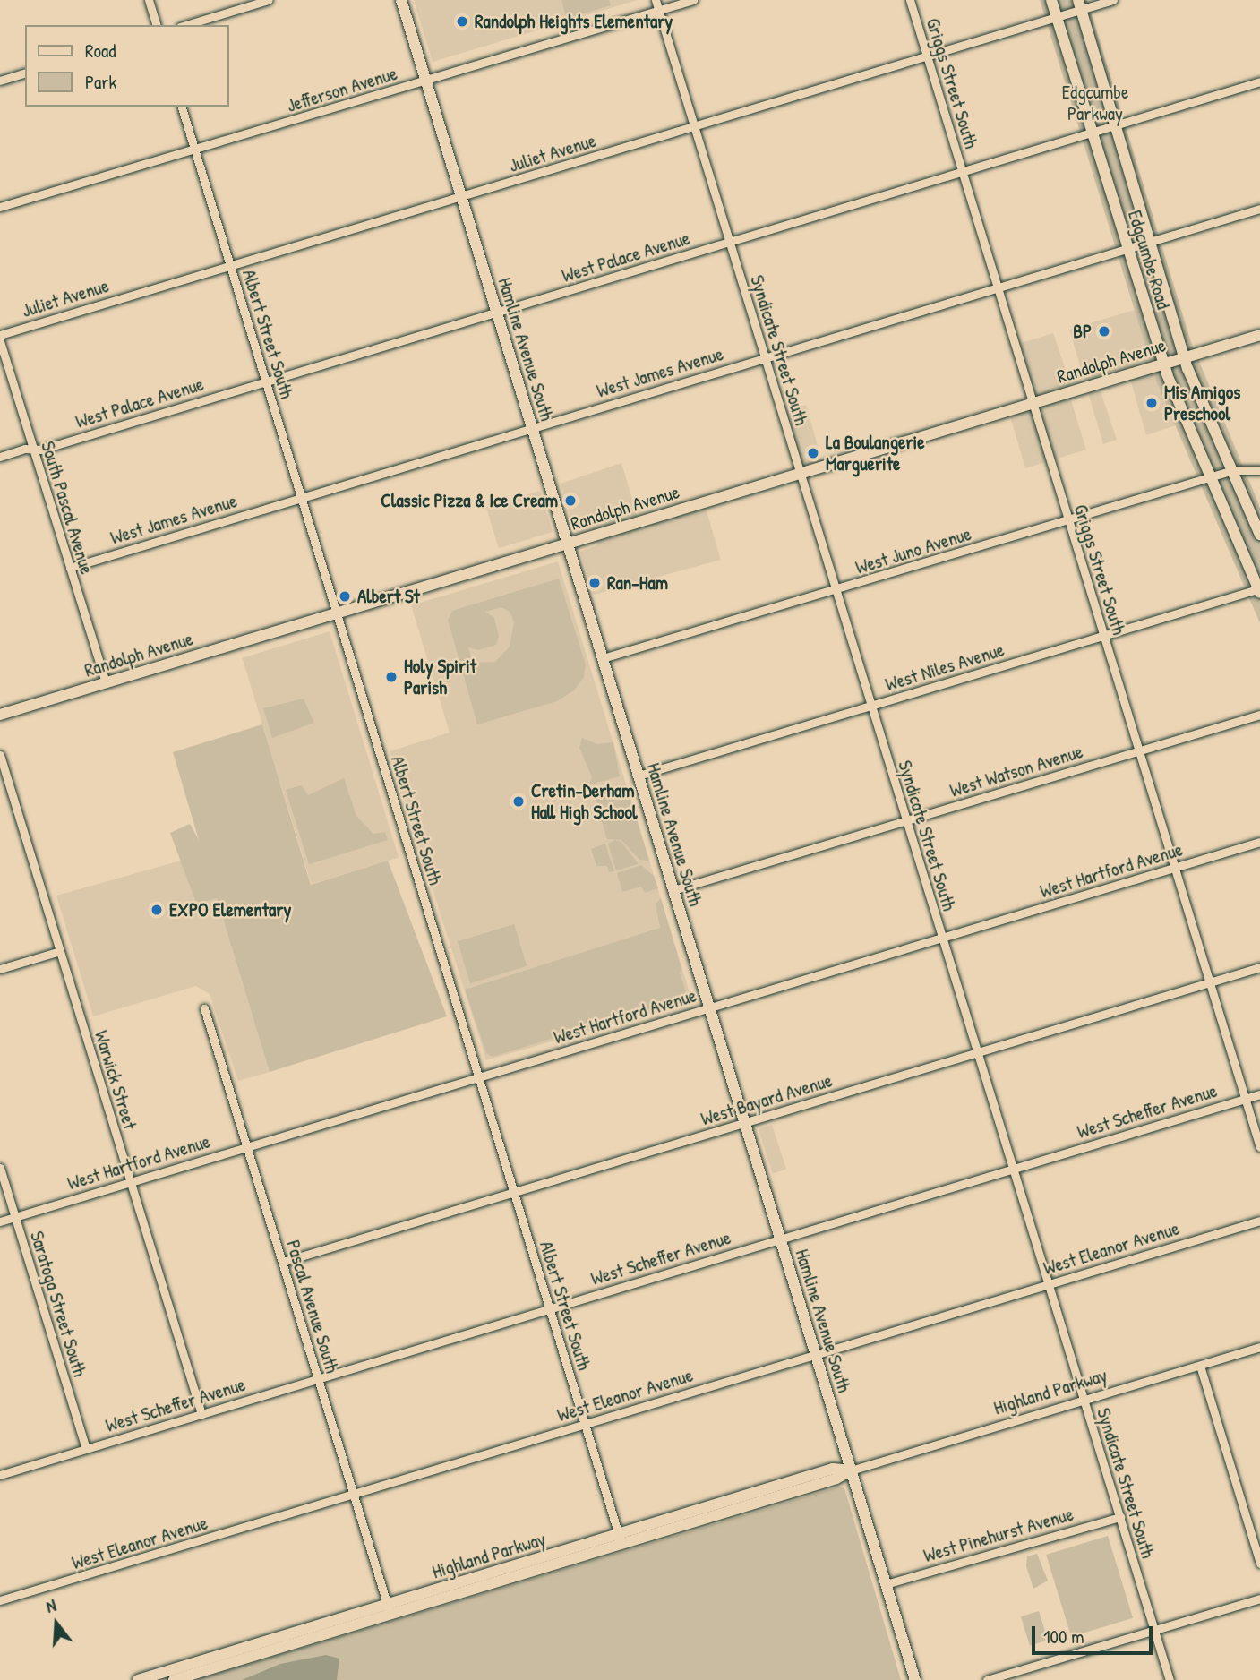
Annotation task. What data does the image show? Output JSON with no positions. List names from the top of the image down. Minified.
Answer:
{"streets":{"street":["Griggs Street South","Jefferson Avenue","Juliet Avenue","West Palace Avenue","Edgcumbe Road","Albert Street South","Hamline Avenue South","Syndicate Street South","Randolph Avenue","West James Avenue","South Pascal Avenue","West Juno Avenue","West Niles Avenue","West Watson Avenue","West Hartford Avenue","Warwick Street","West Bayard Avenue","West Scheffer Avenue","West Eleanor Avenue","Saratoga Street South","Pascal Avenue South","Highland Parkway","West Pinehurst Avenue"]},"crossings":[["Griggs Street South","Juliet Avenue"],["Griggs Street South","West Palace Avenue"],["Griggs Street South","Randolph Avenue"],["Griggs Street South","West James Avenue"],["Griggs Street South","West Juno Avenue"],["Griggs Street South","West Niles Avenue"],["Griggs Street South","West Watson Avenue"],["Griggs Street South","West Hartford Avenue"],["Griggs Street South","West Bayard Avenue"],["Griggs Street South","West Scheffer Avenue"],["Jefferson Avenue","Albert Street South"],["Jefferson Avenue","Hamline Avenue South"],["Jefferson Avenue","Syndicate Street South"],["Juliet Avenue","Edgcumbe Road"],["Juliet Avenue","Albert Street South"],["Juliet Avenue","Hamline Avenue South"],["Juliet Avenue","Syndicate Street South"],["West Palace Avenue","Edgcumbe Road"],["West Palace Avenue","Albert Street South"],["West Palace Avenue","Hamline Avenue South"],["West Palace Avenue","Syndicate Street South"],["West Palace Avenue","South Pascal Avenue"],["Edgcumbe Road","Randolph Avenue"],["Edgcumbe Road","West James Avenue"],["Edgcumbe Road","West Juno Avenue"],["Edgcumbe Road","West Niles Avenue"],["Albert Street South","Randolph Avenue"],["Albert Street South","West James Avenue"],["Albert Street South","West Hartford Avenue"],["Albert Street South","West Bayard Avenue"],["Albert Street South","West Scheffer Avenue"],["Albert Street South","West Eleanor Avenue"],["Albert Street South","Highland Parkway"],["Hamline Avenue South","Randolph Avenue"],["Hamline Avenue South","West James Avenue"],["Hamline Avenue South","West Juno Avenue"],["Hamline Avenue South","West Niles Avenue"],["Hamline Avenue South","West Watson Avenue"],["Hamline Avenue South","West Hartford Avenue"],["Hamline Avenue South","West Bayard Avenue"],["Hamline Avenue South","West Scheffer Avenue"],["Hamline Avenue South","West Eleanor Avenue"],["Hamline Avenue South","Highland Parkway"],["Hamline Avenue South","West Pinehurst Avenue"],["Syndicate Street South","Randolph Avenue"],["Syndicate Street South","West James Avenue"],["Syndicate Street South","West Juno Avenue"],["Syndicate Street South","West Niles Avenue"],["Syndicate Street South","West Watson Avenue"],["Syndicate Street South","West Hartford Avenue"],["Syndicate Street South","West Bayard Avenue"],["Syndicate Street South","West Scheffer Avenue"],["Syndicate Street South","West Eleanor Avenue"],["Syndicate Street South","Highland Parkway"],["Syndicate Street South","West Pinehurst Avenue"],["Randolph Avenue","South Pascal Avenue"],["West James Avenue","South Pascal Avenue"],["West Hartford Avenue","Warwick Street"],["West Hartford Avenue","Saratoga Street South"],["West Hartford Avenue","Pascal Avenue South"],["Warwick Street","West Scheffer Avenue"],["West Bayard Avenue","Pascal Avenue South"],["West Scheffer Avenue","Saratoga Street South"],["West Scheffer Avenue","Pascal Avenue South"],["West Eleanor Avenue","Pascal Avenue South"],["Pascal Avenue South","Highland Parkway"]],"parks":["Edgcumbe Parkway"],"places":["Randolph Heights Elementary","BP","Mis Amigos Preschool","La Boulangerie Marguerite","Classic Pizza & Ice Cream","Ran-Ham","Albert St","Holy Spirit Parish","Cretin-Derham Hall High School","EXPO Elementary"],"legend":["Road","Park"],"scale_bar":"100 m","north":"top"}
